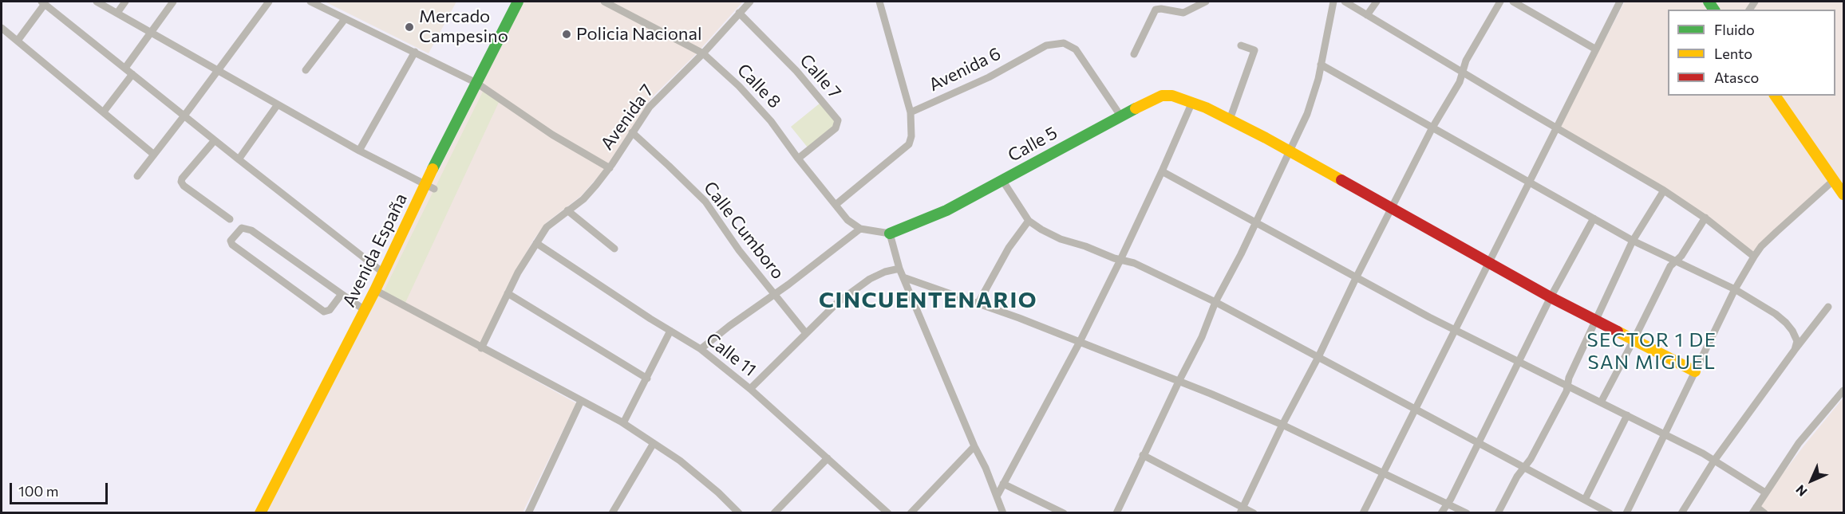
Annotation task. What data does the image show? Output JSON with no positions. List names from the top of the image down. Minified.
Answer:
{"streets":{"main road":["Calle 5","Avenida España"],"street":["Avenida 6","Calle 7","Calle 8","Avenida 7","Calle Cumboro","Calle 11"]},"crossings":[["Avenida 6","Calle 5"],["Calle 7","Calle 8"],["Calle 7","Avenida 7"],["Calle 8","Avenida 7"],["Avenida 7","Calle Cumboro"],["Avenida 7","Calle 11"]],"districts":["CINCUENTENARIO","SECTOR 1 DE SAN MIGUEL"],"places":["Mercado Campesino","Policia Nacional"],"legend":["Fluido","Lento","Atasco"],"scale_bar":"100 m","north":"bottom left"}
